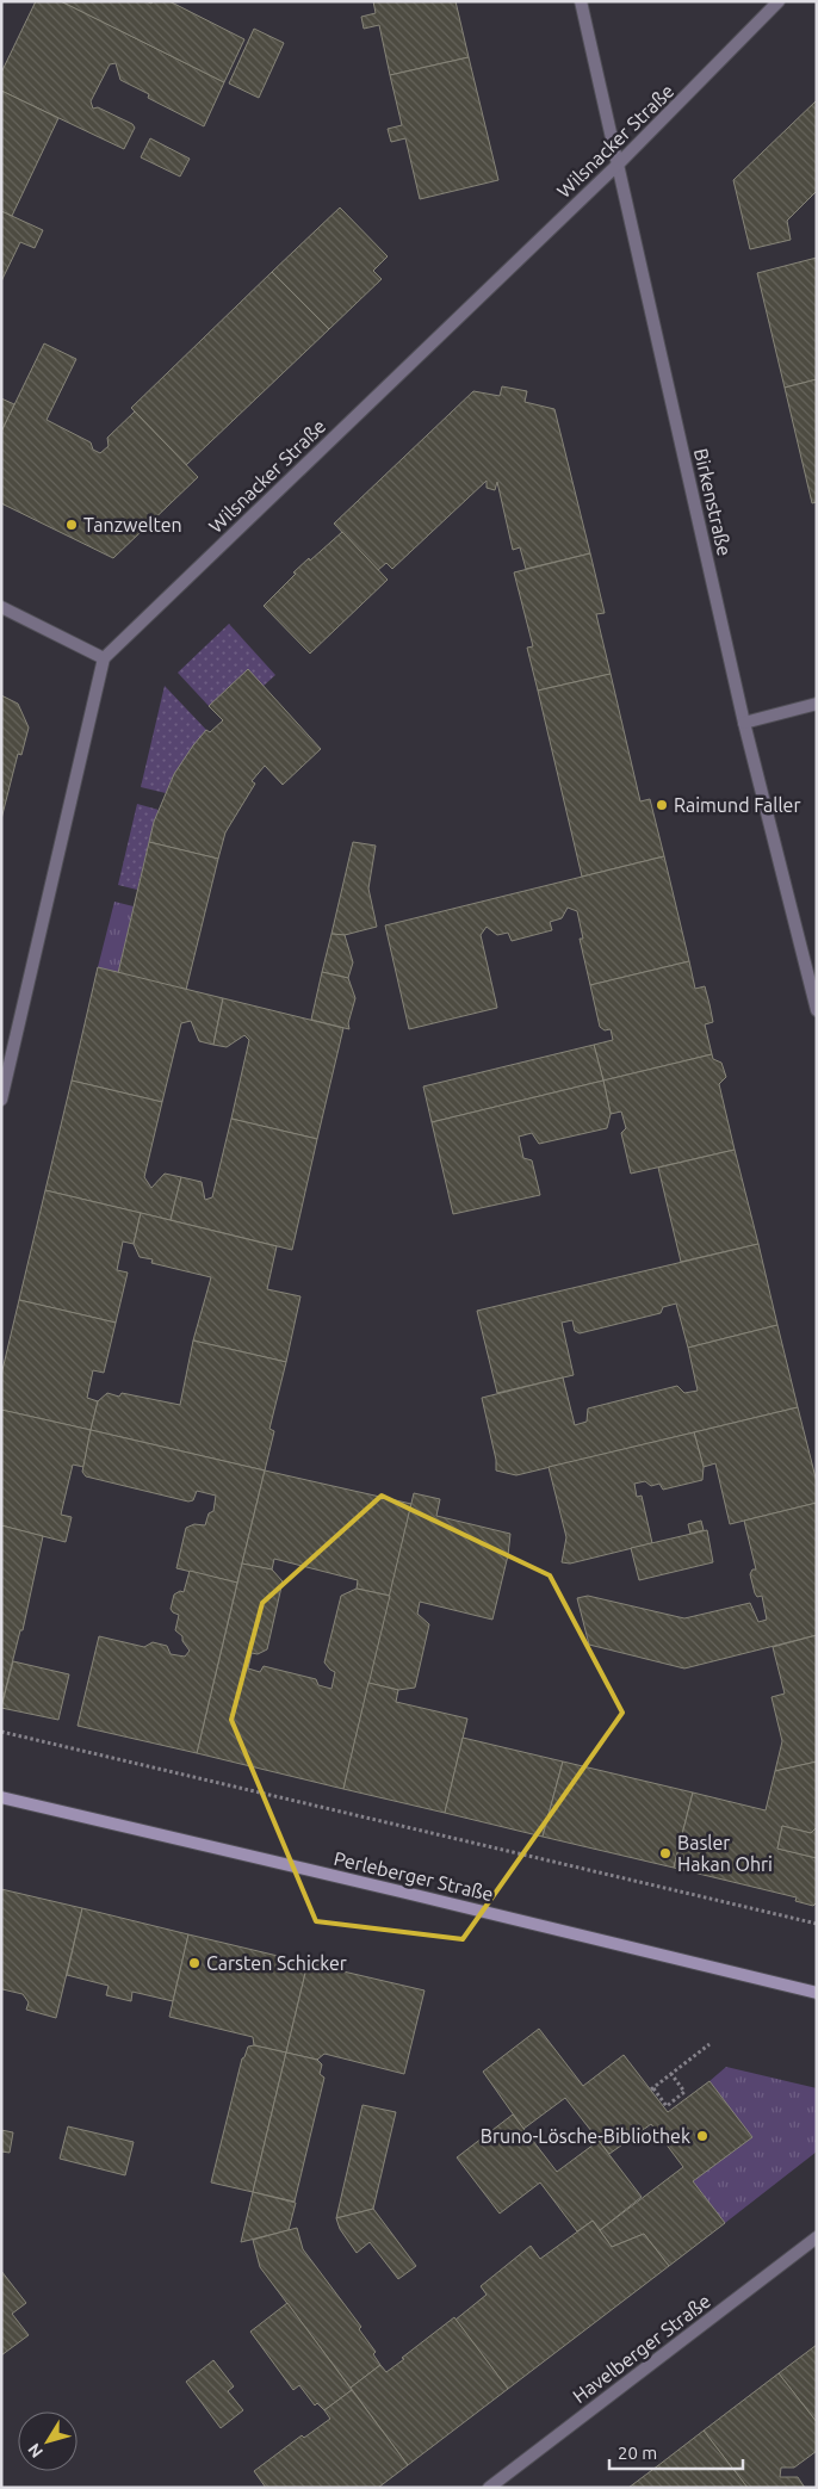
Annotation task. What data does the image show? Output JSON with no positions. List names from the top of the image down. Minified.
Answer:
{"streets":{"main road":["Perleberger Straße"],"street":["Wilsnacker Straße","Birkenstraße","Havelberger Straße"]},"crossings":[["Wilsnacker Straße","Birkenstraße"]],"places":["Tanzwelten","Raimund Faller","Basler Hakan Ohri","Carsten Schicker","Bruno-Lösche-Bibliothek"],"scale_bar":"20 m","north":"bottom left"}
